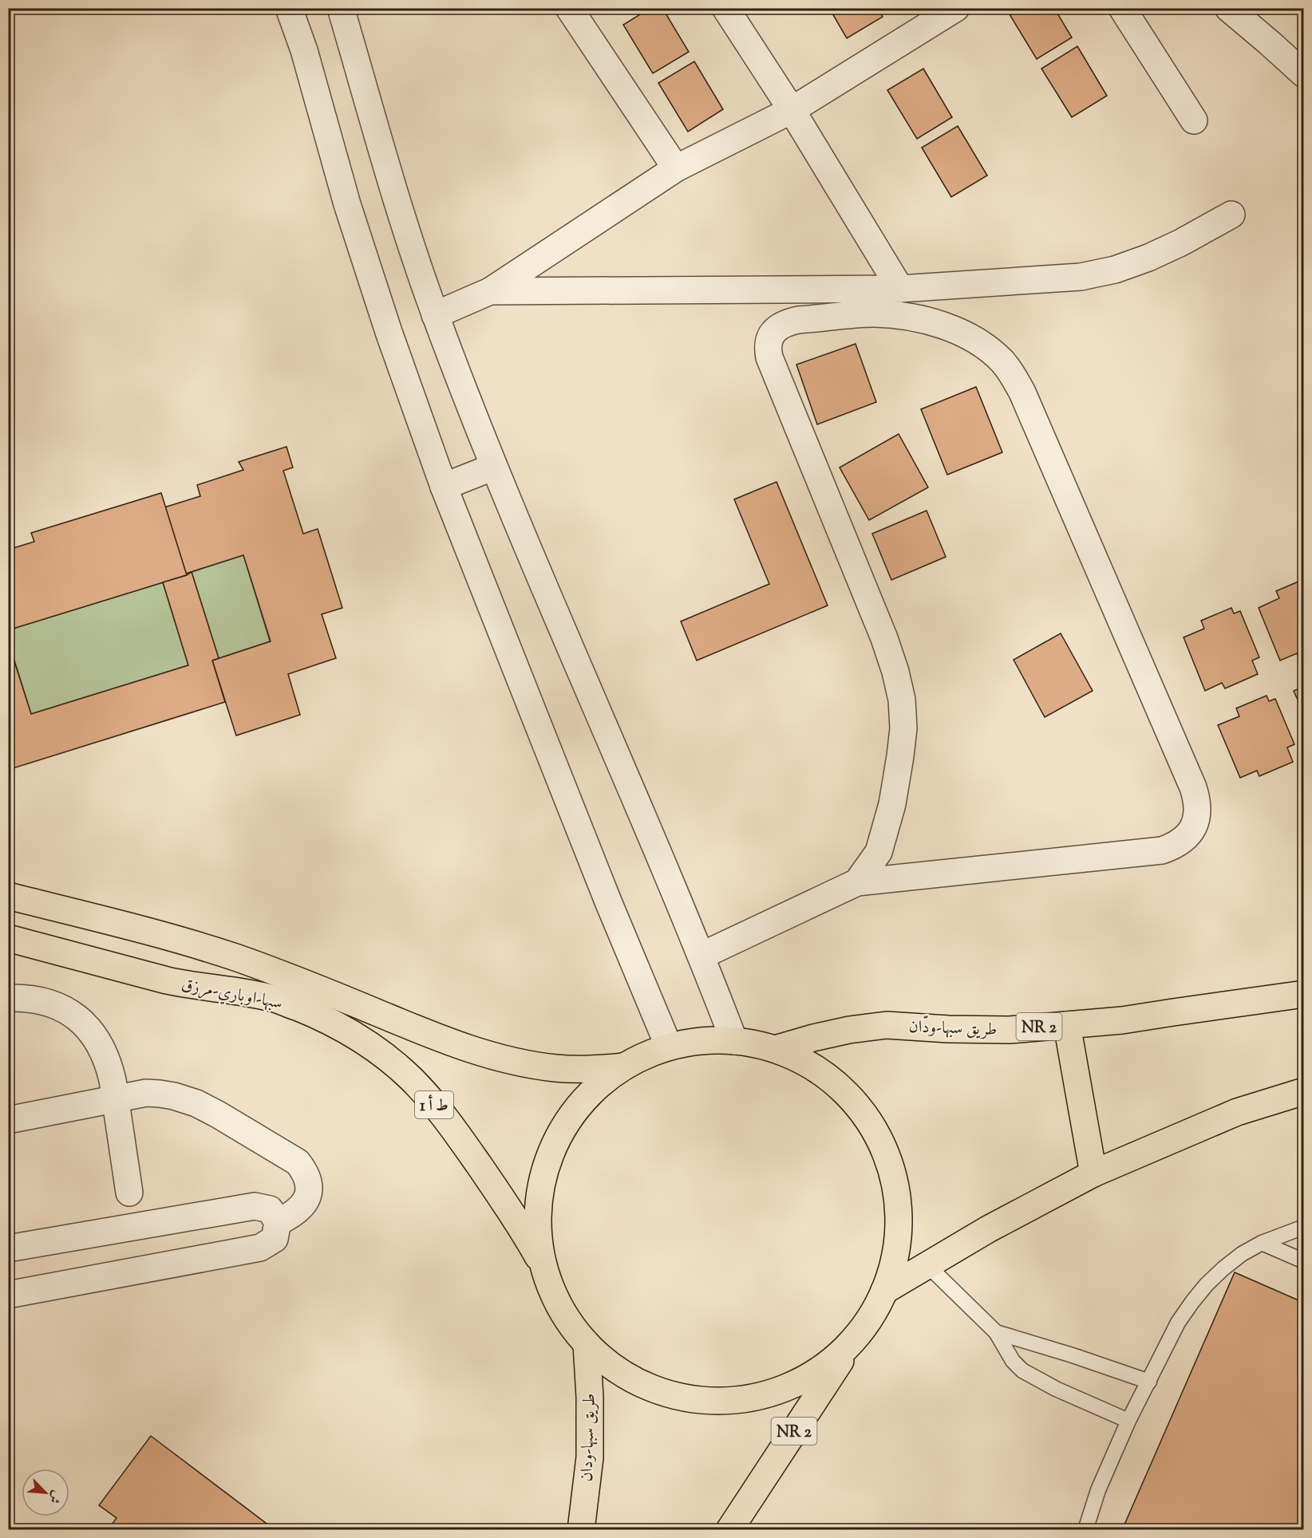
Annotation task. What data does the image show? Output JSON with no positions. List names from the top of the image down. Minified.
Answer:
{"streets":{"highway":["سبها-اوباري-مرزق","NR 2","طريق سبها-ودّان","ط أ 1","طريق سبها-ودان"]},"north":"bottom right"}
